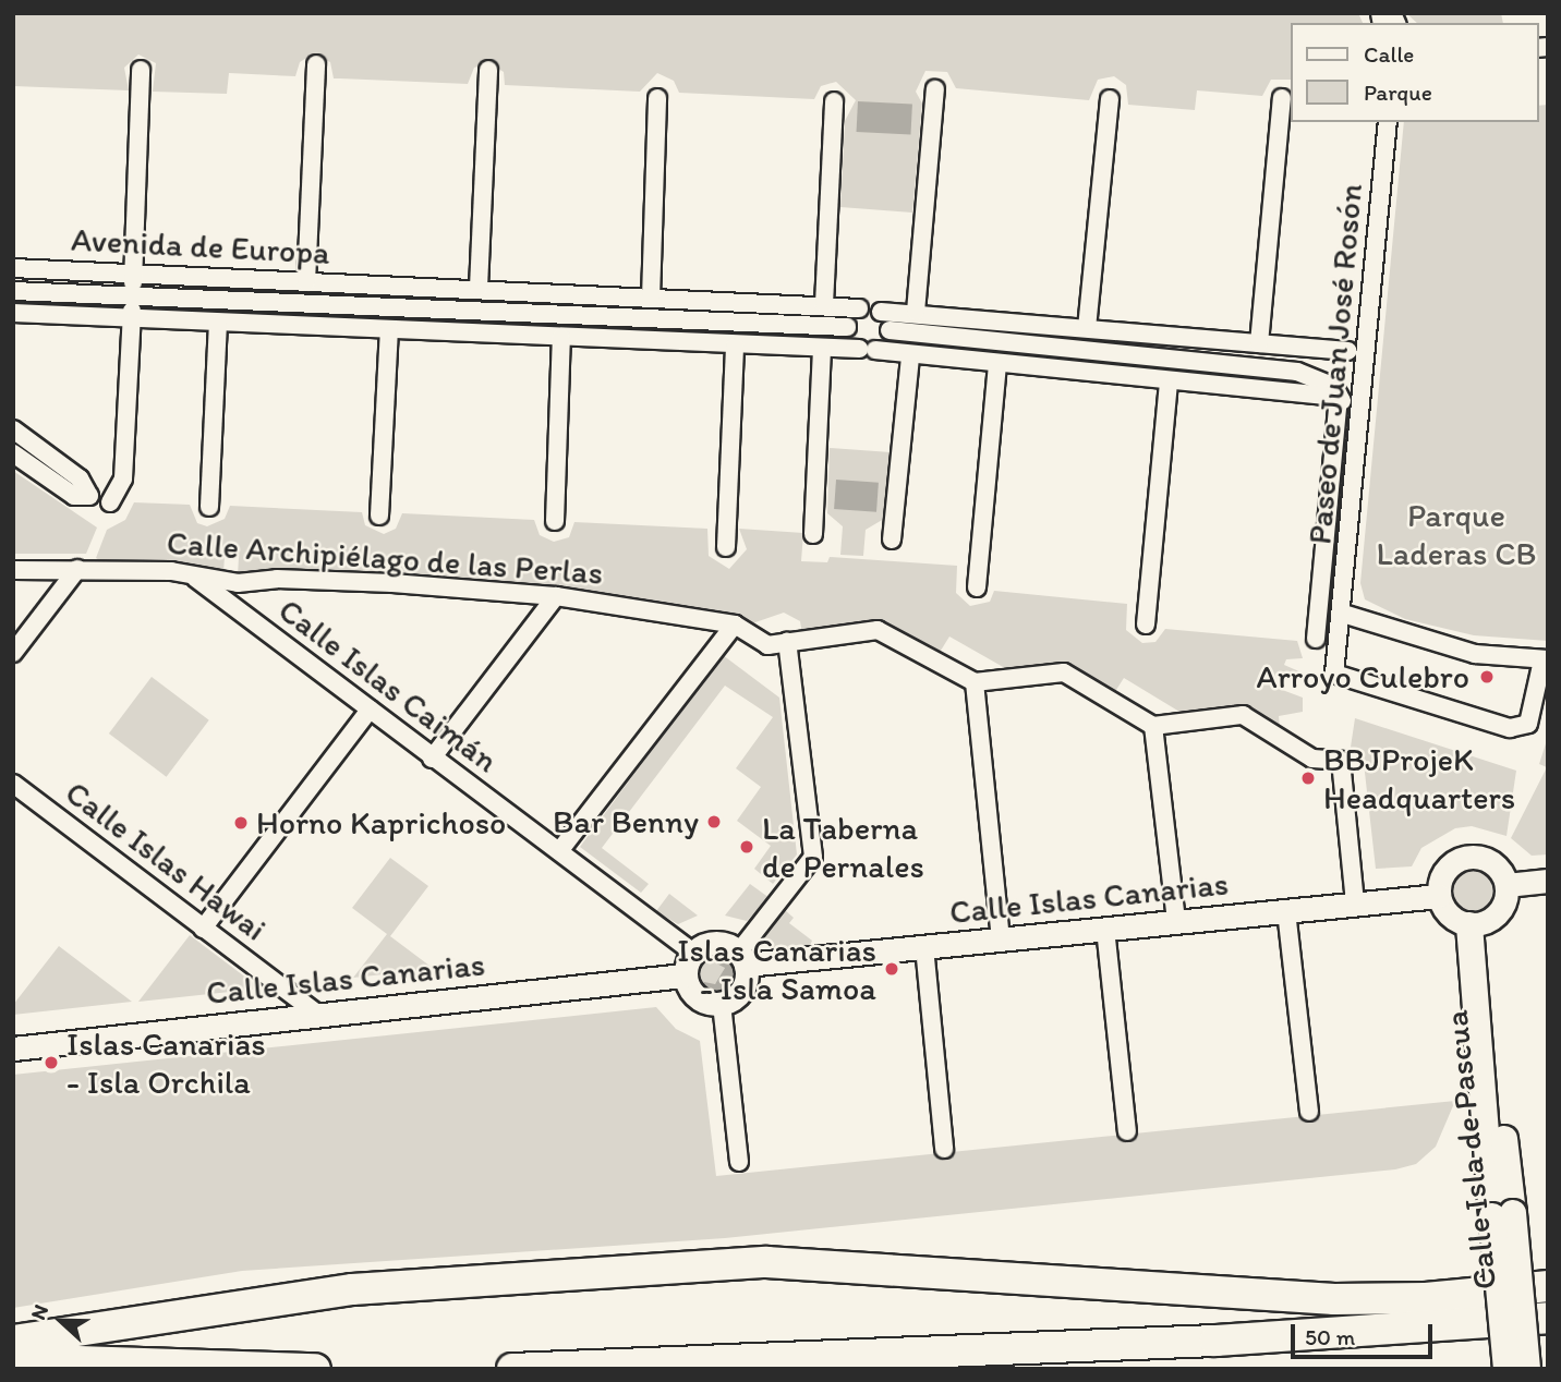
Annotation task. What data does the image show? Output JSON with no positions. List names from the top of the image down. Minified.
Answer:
{"streets":{"main road":["Calle Isla de Pascua"],"street":["Avenida de Europa","Paseo de Juan José Rosón","Calle Archipiélago de las Perlas","Calle Islas Caimán","Calle Islas Hawai","Calle Islas Canarias"]},"crossings":[["Calle Archipiélago de las Perlas","Calle Islas Caimán"],["Calle Islas Caimán","Calle Islas Canarias"],["Calle Islas Hawai","Calle Islas Canarias"],["Calle Islas Canarias","Calle Isla de Pascua"]],"parks":["Parque Laderas CB"],"places":["Arroyo Culebro","BBJProjeK Headquarters","Bar Benny","Horno Kaprichoso","La Taberna de Pernales","Islas Canarias - Isla Samoa","Islas Canarias - Isla Orchila"],"legend":["Calle","Parque"],"scale_bar":"50 m","north":"left"}
